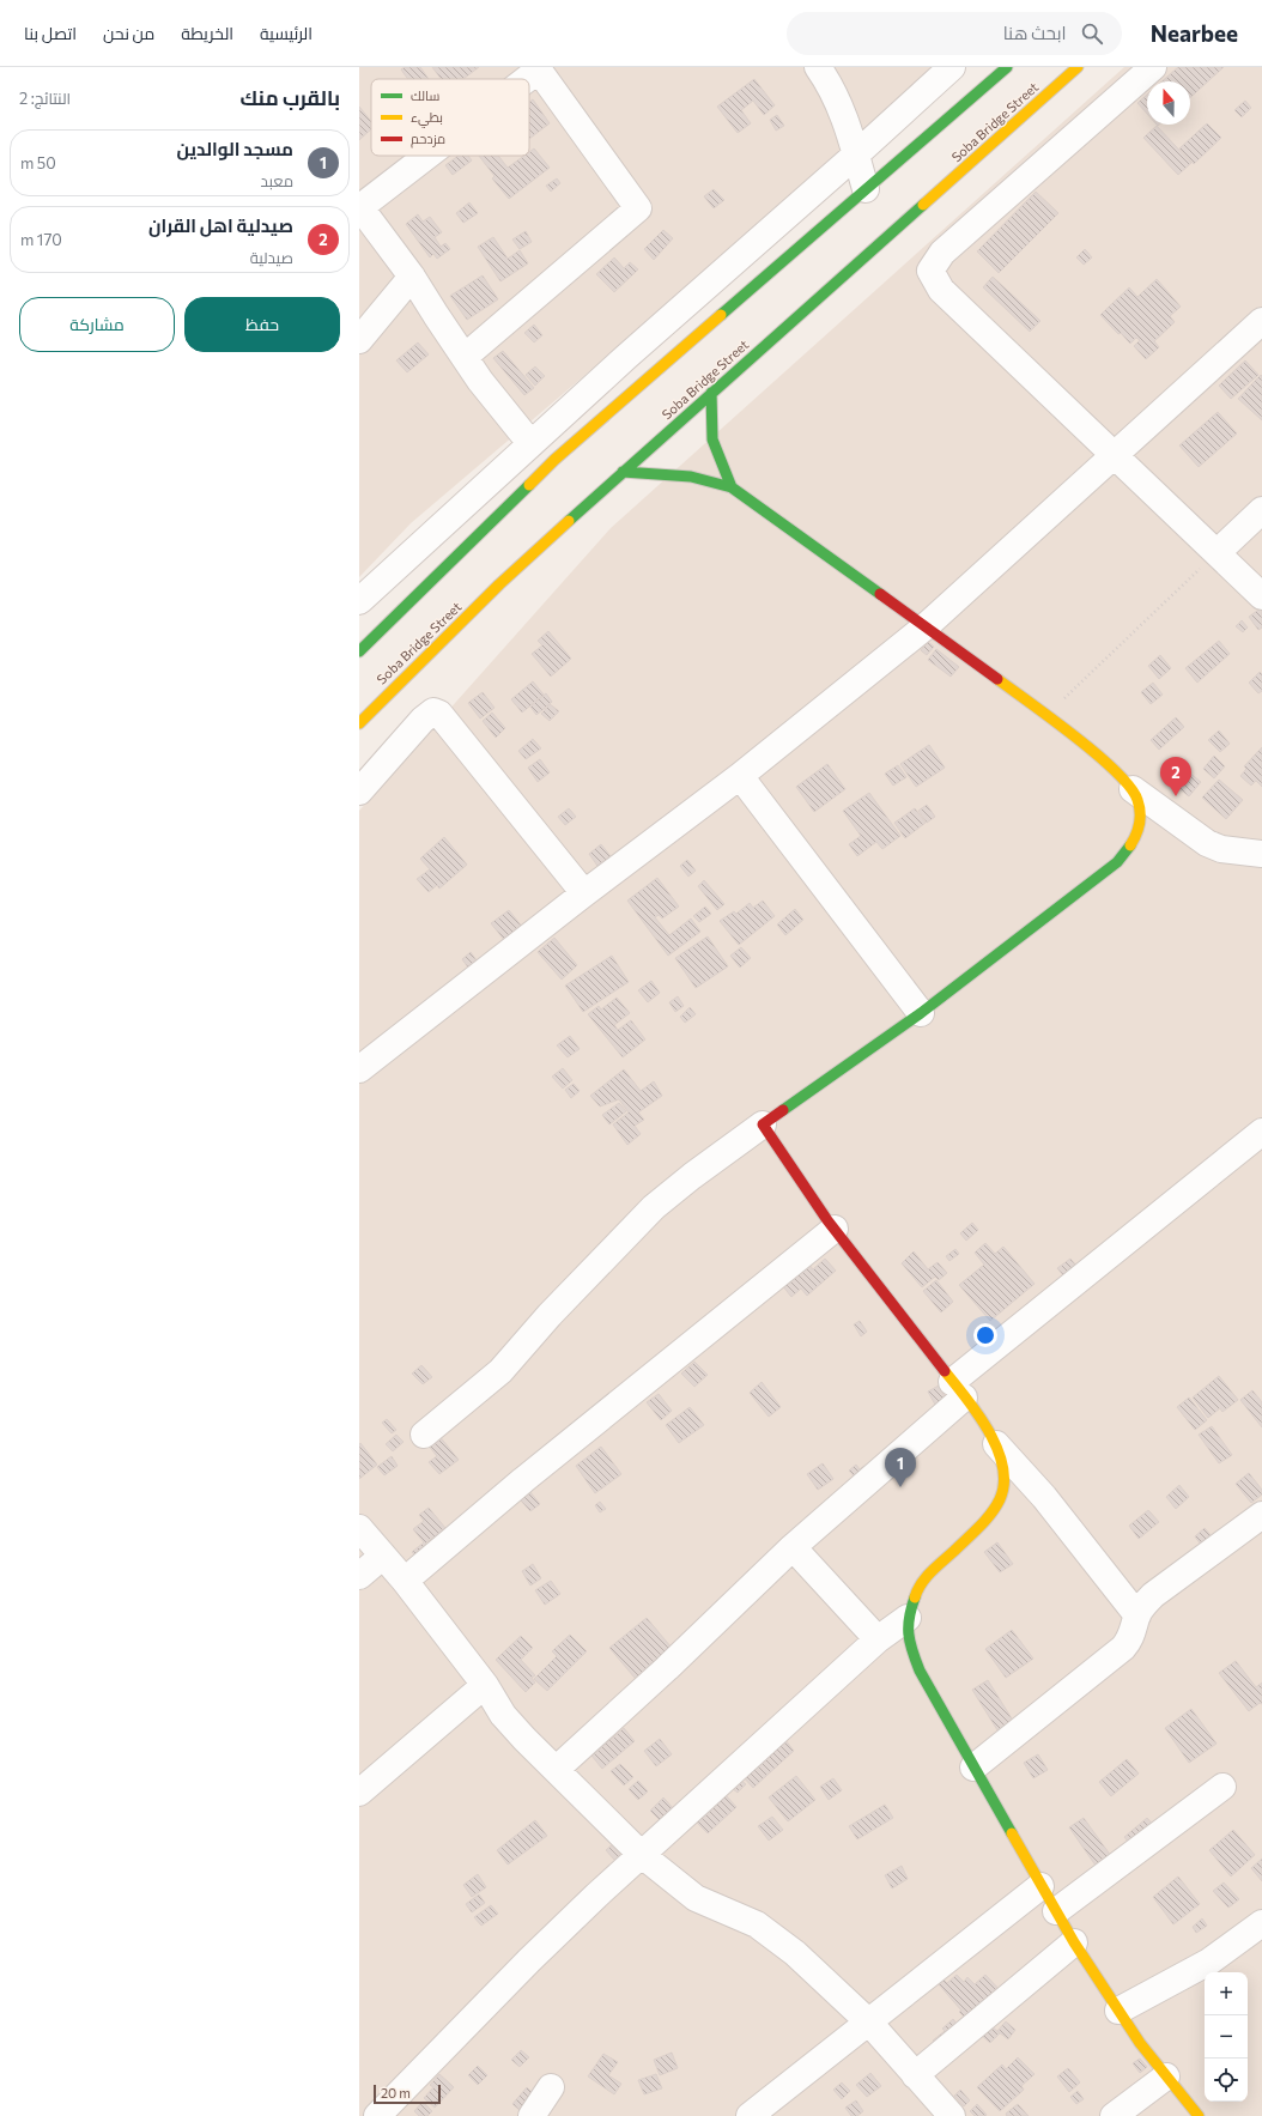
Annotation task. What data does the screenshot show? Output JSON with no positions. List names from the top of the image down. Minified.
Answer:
{"streets":{"main road":["Soba Bridge Street"]},"legend":["سالك","بطيء","مزدحم"],"scale_bar":"20 m","north":"top","page":{"header":"Nearbee","search":"ابحث هنا","nav":["الرئيسية","الخريطة","من نحن","اتصل بنا"],"heading":["بالقرب منك","النتائج: 2"],"list":[{"mark":"1","name":"مسجد الوالدين","note":"معبد","value":"50 m"},{"mark":"2","name":"صيدلية اهل القران","note":"صيدلية","value":"170 m"}],"buttons":["حفظ","مشاركة"],"pins":["2","1"],"map_buttons":["+","−"],"scale":"20 m"}}
